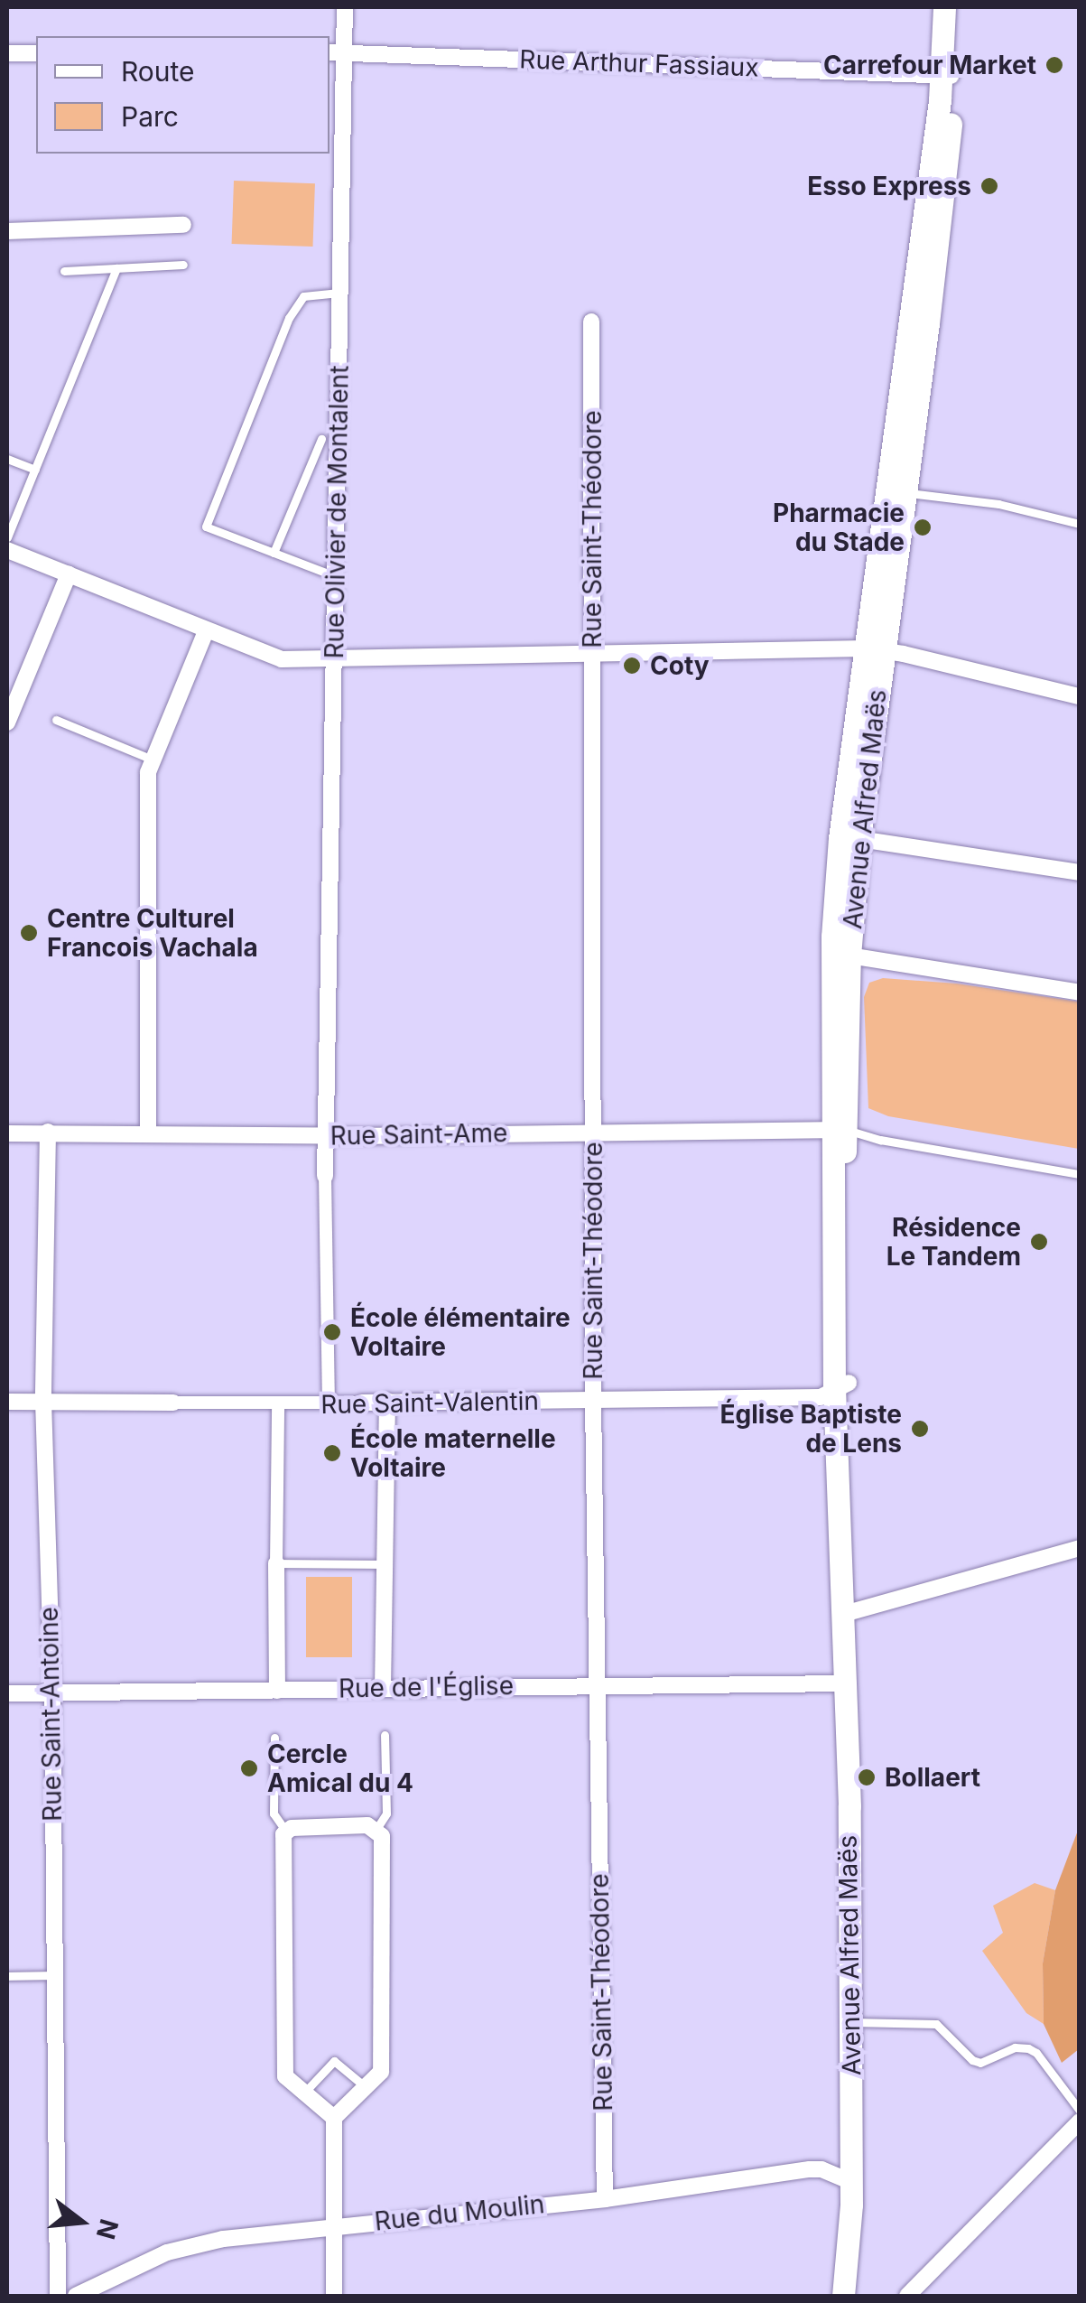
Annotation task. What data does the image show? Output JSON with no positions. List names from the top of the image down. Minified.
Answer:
{"streets":{"main road":["Avenue Alfred Maës"],"street":["Rue Arthur Fassiaux","Rue Olivier de Montalent","Rue Saint-Théodore","Rue Saint-Ame","Rue Saint-Valentin","Rue de l'Église","Rue Saint-Antoine","Rue du Moulin"]},"crossings":[["Rue Arthur Fassiaux","Rue Olivier de Montalent"],["Rue Arthur Fassiaux","Avenue Alfred Maës"],["Rue Olivier de Montalent","Rue Saint-Ame"],["Rue Saint-Théodore","Rue Saint-Ame"],["Rue Saint-Théodore","Rue Saint-Valentin"],["Rue Saint-Théodore","Rue de l'Église"],["Rue Saint-Théodore","Rue du Moulin"],["Avenue Alfred Maës","Rue Saint-Ame"],["Avenue Alfred Maës","Rue Saint-Valentin"],["Avenue Alfred Maës","Rue de l'Église"],["Avenue Alfred Maës","Rue du Moulin"],["Rue Saint-Ame","Rue Saint-Antoine"],["Rue Saint-Valentin","Rue Saint-Antoine"],["Rue de l'Église","Rue Saint-Antoine"]],"places":["Carrefour Market","Esso Express","Pharmacie du Stade","Coty","Centre Culturel Francois Vachala","Résidence Le Tandem","École élémentaire Voltaire","Église Baptiste de Lens","École maternelle Voltaire","Cercle Amical du 4","Bollaert"],"legend":["Route","Parc"],"north":"right"}
